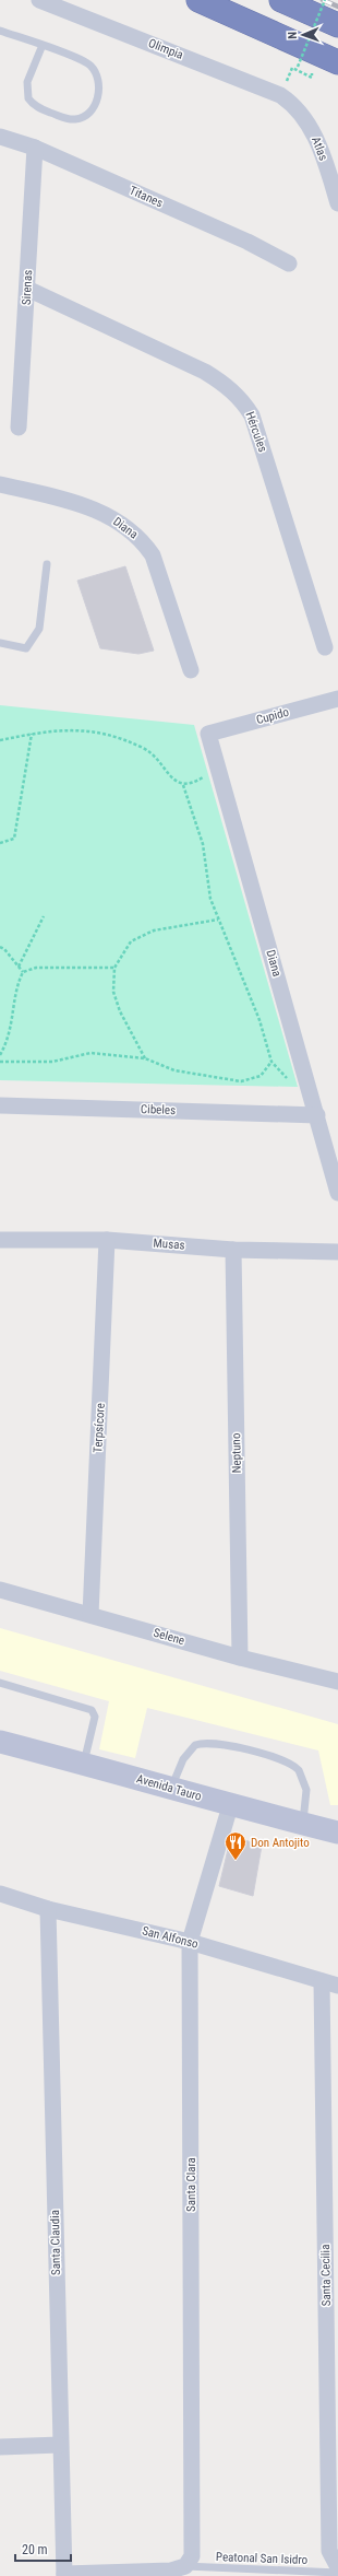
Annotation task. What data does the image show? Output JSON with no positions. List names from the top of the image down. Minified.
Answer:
{"streets":{"street":["Olimpia","Atlas","Titanes","Sirenas","Hércules","Diana","Cupido","Cibeles","Musas","Terpsícore","Neptuno","Selene","Avenida Tauro","San Alfonso","Santa Clara","Santa Claudia","Santa Cecilia"],"lane":["Peatonal San Isidro"]},"crossings":[["Olimpia","Atlas"],["Titanes","Sirenas"],["Sirenas","Hércules"],["Diana","Cupido"],["Diana","Cibeles"],["Musas","Terpsícore"],["Musas","Neptuno"],["Terpsícore","Selene"],["Neptuno","Selene"],["Avenida Tauro","Santa Clara"],["San Alfonso","Santa Clara"],["San Alfonso","Santa Claudia"],["San Alfonso","Santa Cecilia"],["Santa Clara","Peatonal San Isidro"]],"places":{"restaurant":["Don Antojito"]},"scale_bar":"20 m","north":"left"}
